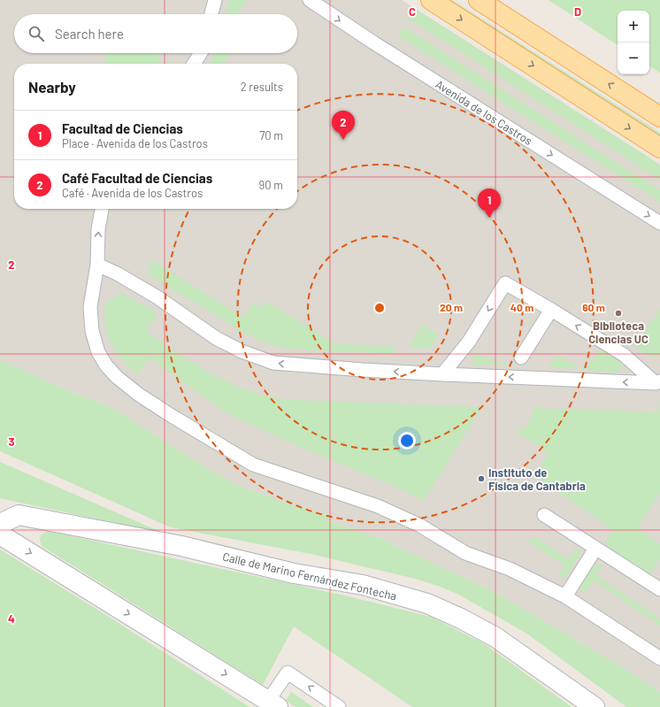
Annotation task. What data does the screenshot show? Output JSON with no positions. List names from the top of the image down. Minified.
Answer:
{"streets":{"street":["Calle de Marino Fernández Fontecha"],"lane":["Avenida de los Castros"]},"one_way":["Avenida de los Castros"],"places":["Biblioteca Ciencias UC","Instituto de Física de Cantabria"],"page":{"map_buttons":["+","−"],"search":"Search here","heading":["Nearby","2 results"],"list":[{"mark":"1","name":"Facultad de Ciencias","note":"Place · Avenida de los Castros","value":"70 m"},{"mark":"2","name":"Café Facultad de Ciencias","note":"Café · Avenida de los Castros","value":"90 m"}],"pins":["2","1"]},"grid":{"columns":["C","D"],"rows":["2","3","4"]},"rings":["20 m","40 m","60 m"]}
